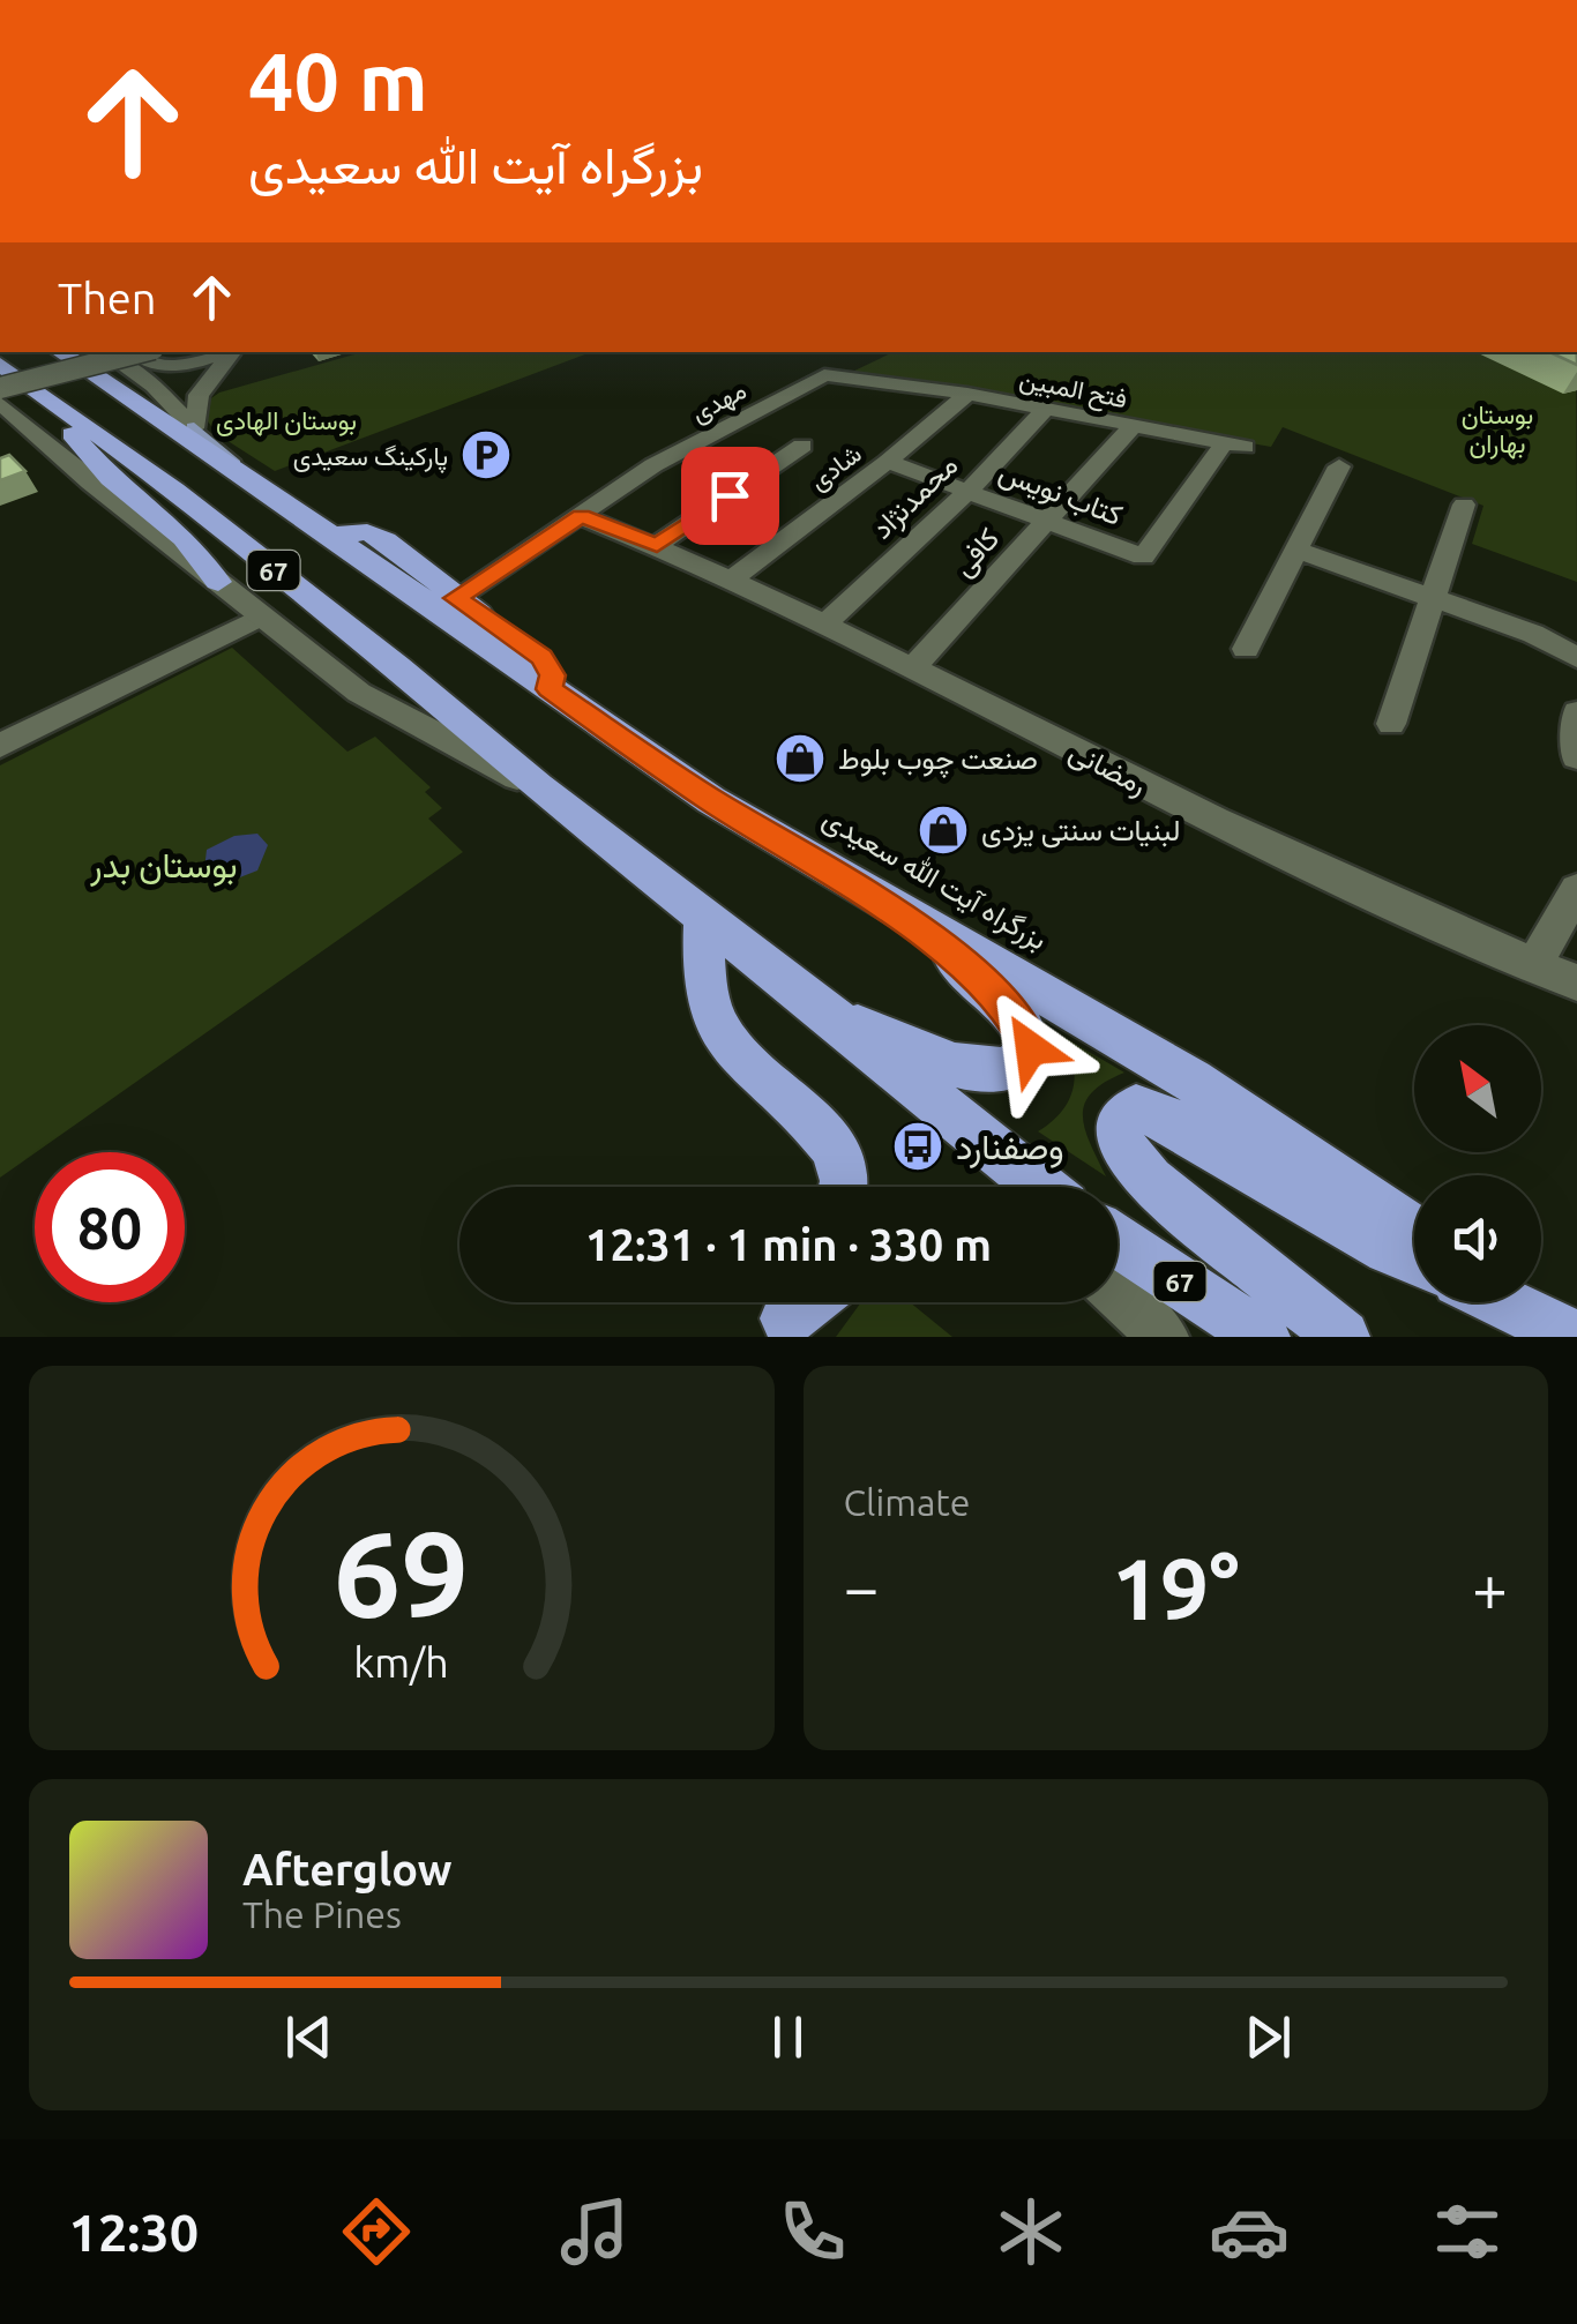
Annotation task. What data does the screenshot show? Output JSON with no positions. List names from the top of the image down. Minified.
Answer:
{"streets":{"highway":["67","بزرگراه آیت الله سعیدی"],"street":["فتح المبین","مهدی","شادی","کتاب نویس","محمدنژاد","کافی","رمضانی"]},"crossings":[["فتح المبین","مهدی"],["فتح المبین","شادی"],["فتح المبین","کتاب نویس"],["فتح المبین","محمدنژاد"],["فتح المبین","کافی"],["مهدی","رمضانی"],["شادی","کتاب نویس"],["شادی","رمضانی"],["کتاب نویس","محمدنژاد"],["کتاب نویس","کافی"],["محمدنژاد","رمضانی"],["کافی","رمضانی"]],"parks":["بوستان بهاران","بوستان الهادی","بوستان بدر"],"places":{"parking":["پارکینگ سعیدی"],"shop":["صنعت چوب بلوط","لبنیات سنتی یزدی"],"bus stop":["وصفنارد"]},"north":"top left","page":{"turn":["40 m","بزرگراه آیت الله سعیدی"],"then":"Then","limit":"80","trip":"12:31 · 1 min · 330 m","tile":"Climate","heat":["−","19°","+"],"song":["Afterglow","The Pines"],"tabs":"12:30","gauge":["69","km/h"]}}
